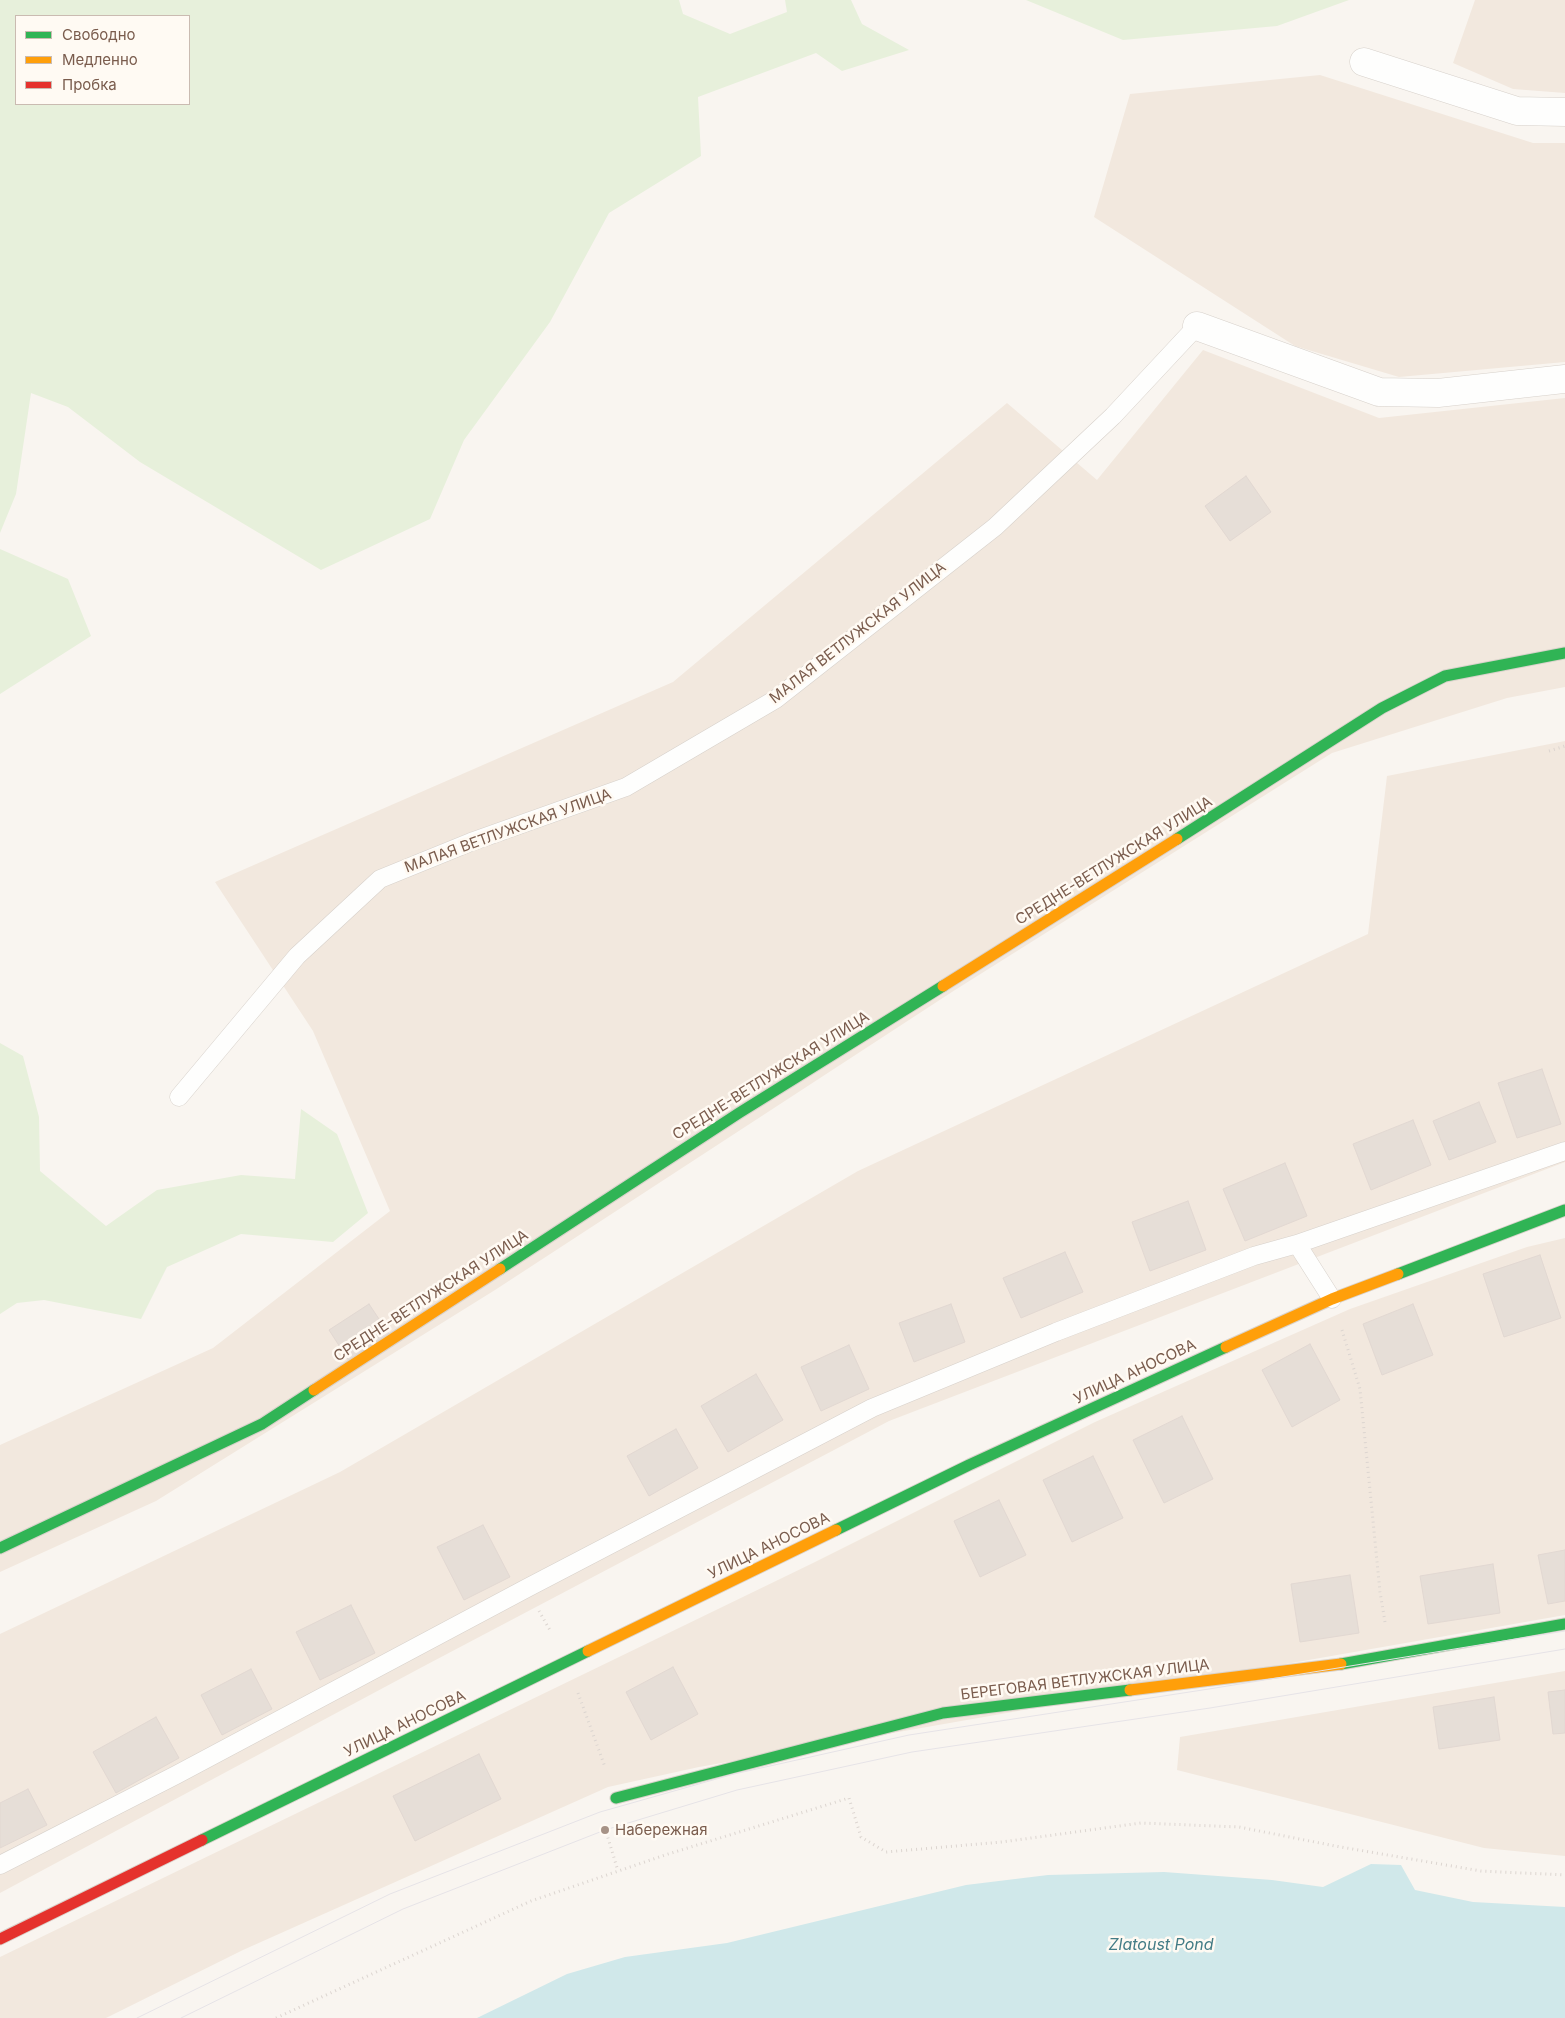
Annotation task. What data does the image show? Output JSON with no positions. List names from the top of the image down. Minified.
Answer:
{"streets":{"street":["МАЛАЯ ВЕТЛУЖСКАЯ УЛИЦА","СРЕДНЕ-ВЕТЛУЖСКАЯ УЛИЦА","УЛИЦА АНОСОВА","БЕРЕГОВАЯ ВЕТЛУЖСКАЯ УЛИЦА"]},"water":["Zlatoust Pond"],"places":["Набережная"],"legend":["Свободно","Медленно","Пробка"]}
